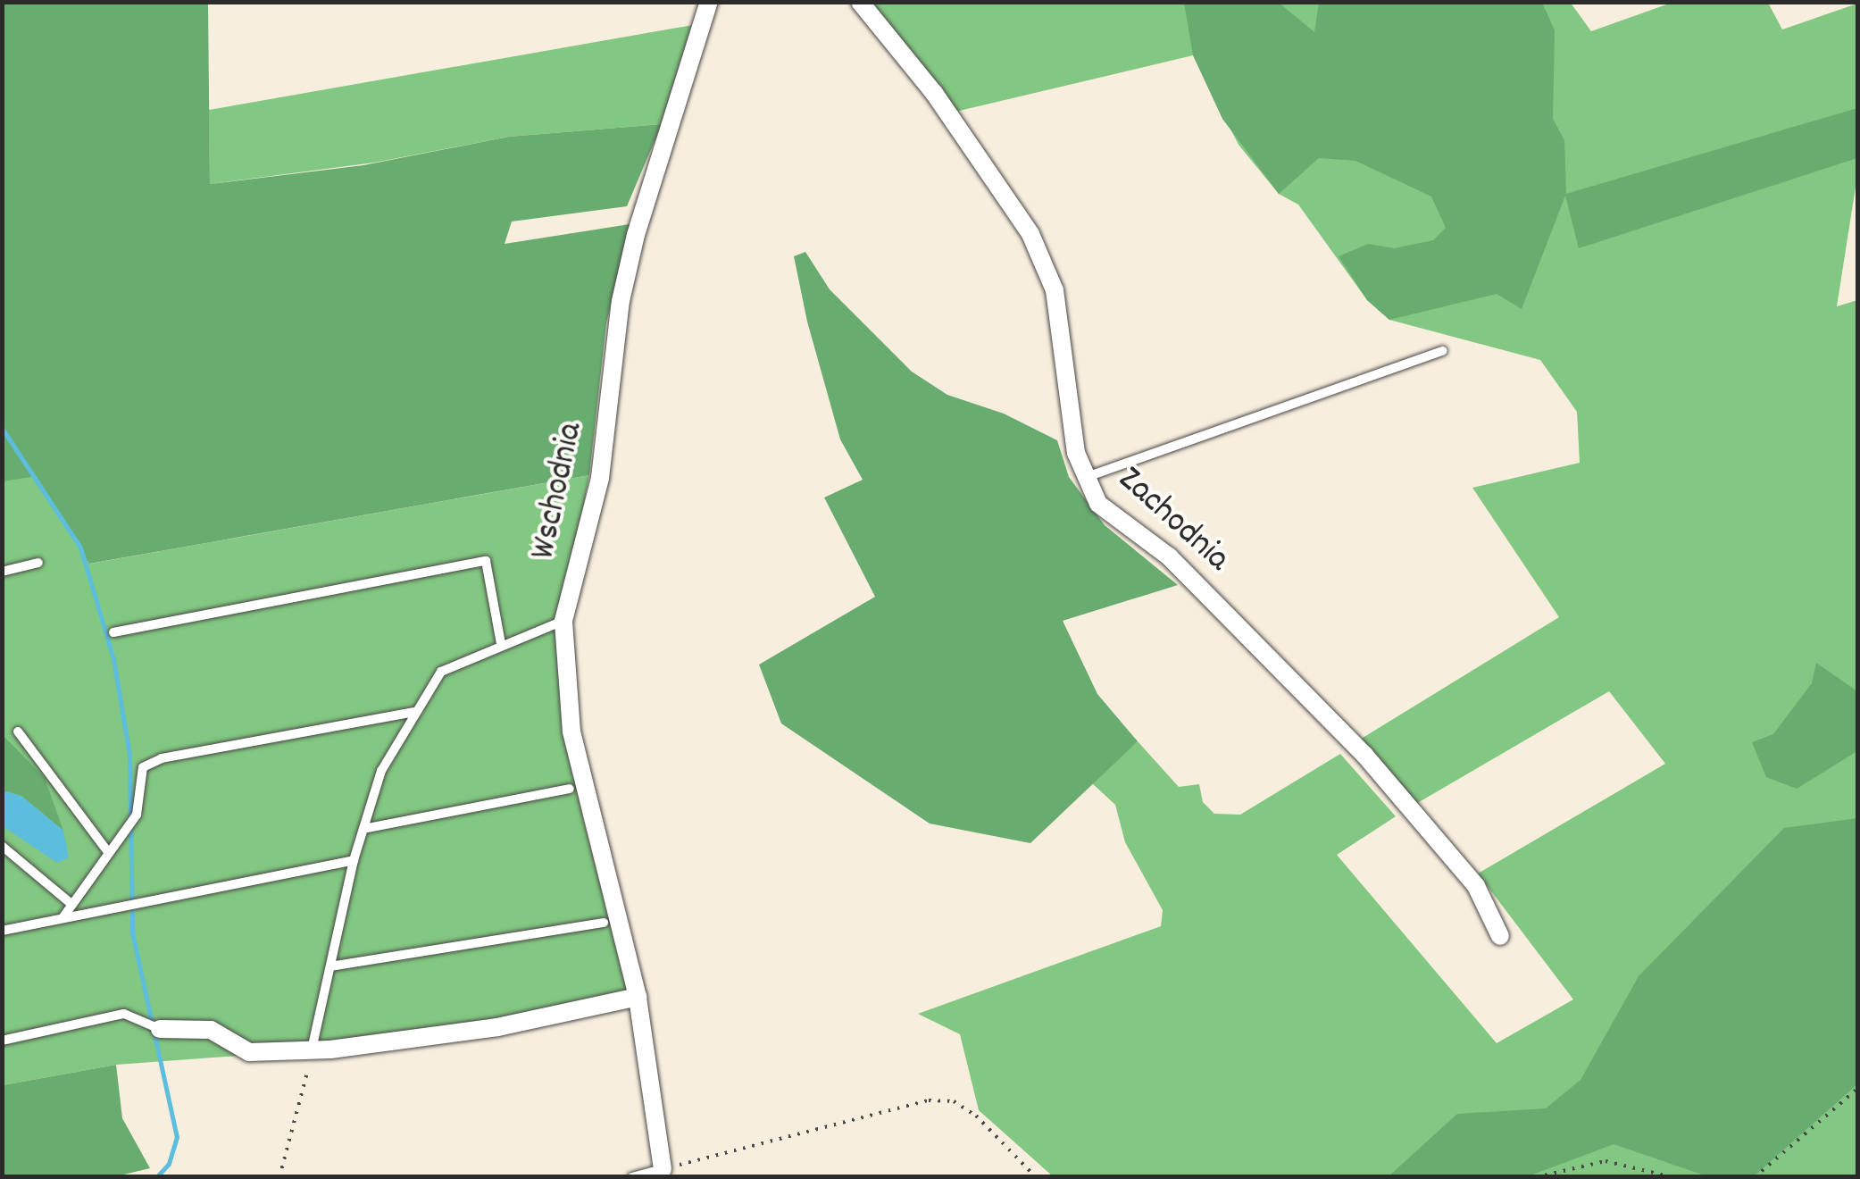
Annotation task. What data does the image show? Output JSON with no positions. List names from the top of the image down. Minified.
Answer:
{"streets":{"street":["Wschodnia","Zachodnia"]}}
